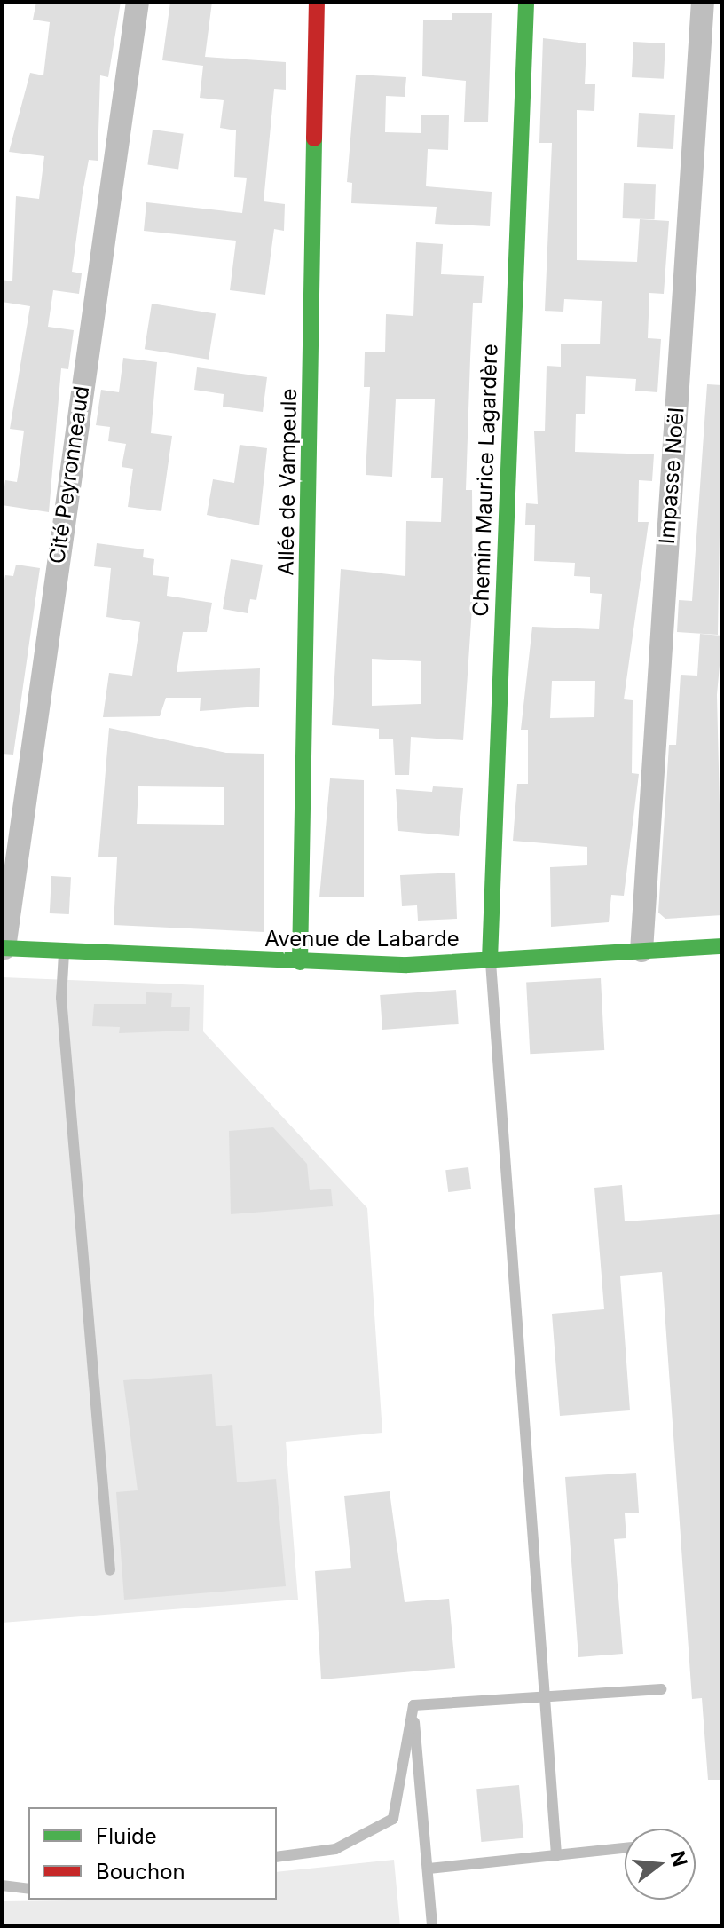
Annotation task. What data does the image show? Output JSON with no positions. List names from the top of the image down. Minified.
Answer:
{"streets":{"street":["Cité Peyronneaud","Impasse Noël","Chemin Maurice Lagardère","Allée de Vampeule","Avenue de Labarde"]},"crossings":[["Cité Peyronneaud","Avenue de Labarde"],["Impasse Noël","Avenue de Labarde"],["Chemin Maurice Lagardère","Avenue de Labarde"],["Allée de Vampeule","Avenue de Labarde"]],"legend":["Fluide","Bouchon"],"north":"right"}
